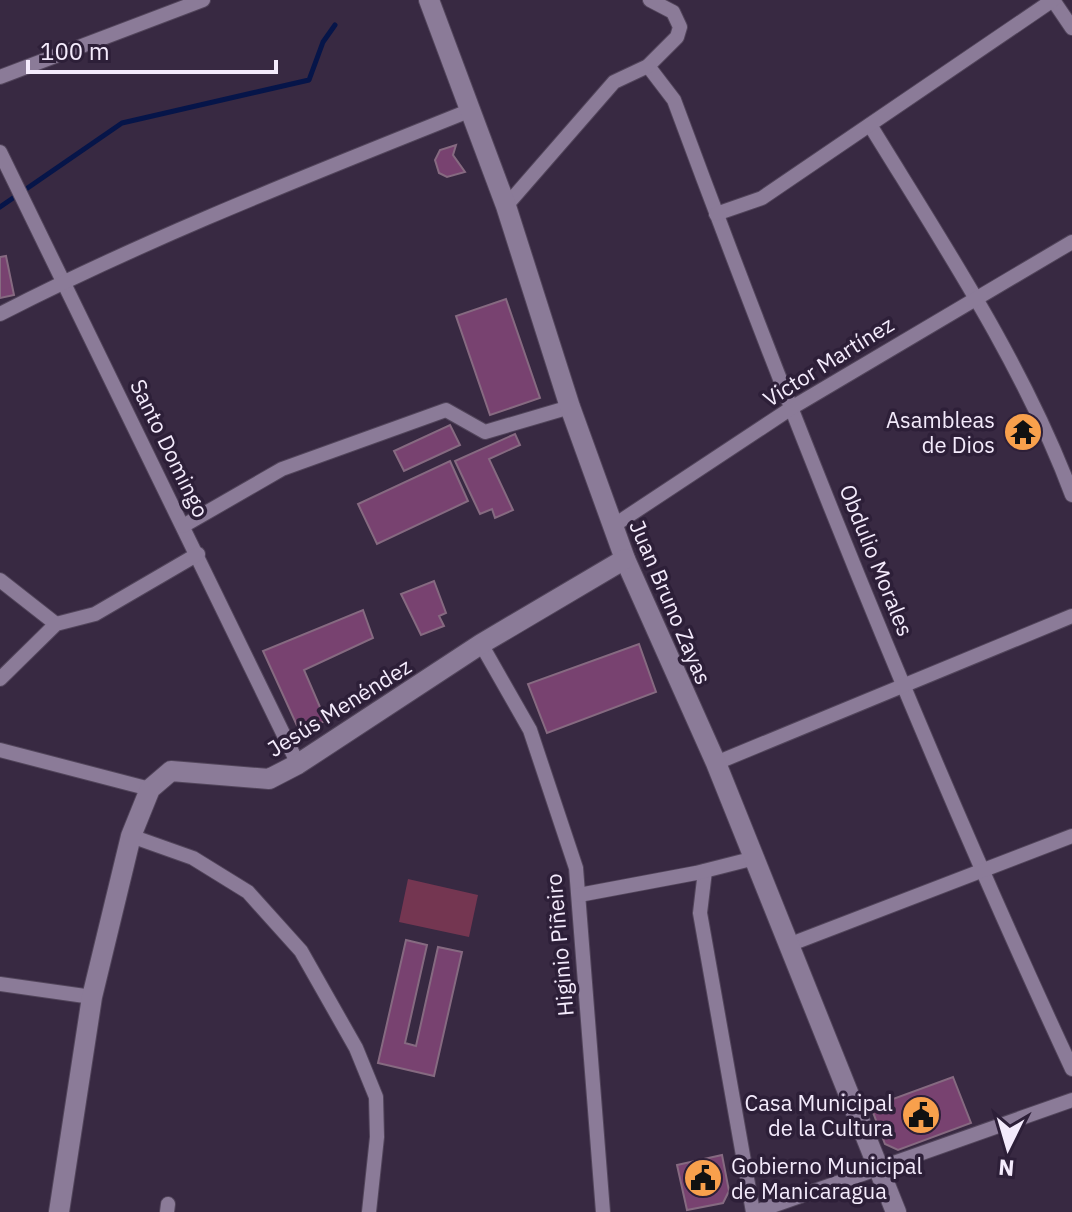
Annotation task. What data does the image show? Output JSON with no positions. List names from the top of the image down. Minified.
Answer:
{"streets":{"main road":["Juan Bruno Zayas","Jesús Menéndez"],"street":["Victor Martínez","Santo Domingo","Obdulio Morales","Higinio Piñeiro"]},"crossings":[["Victor Martínez","Obdulio Morales"],["Victor Martínez","Juan Bruno Zayas"],["Santo Domingo","Jesús Menéndez"],["Juan Bruno Zayas","Jesús Menéndez"],["Jesús Menéndez","Higinio Piñeiro"]],"places":{"temple":["Asambleas de Dios"],"public building":["Casa Municipal de la Cultura","Gobierno Municipal de Manicaragua"]},"scale_bar":"100 m","north":"bottom"}
